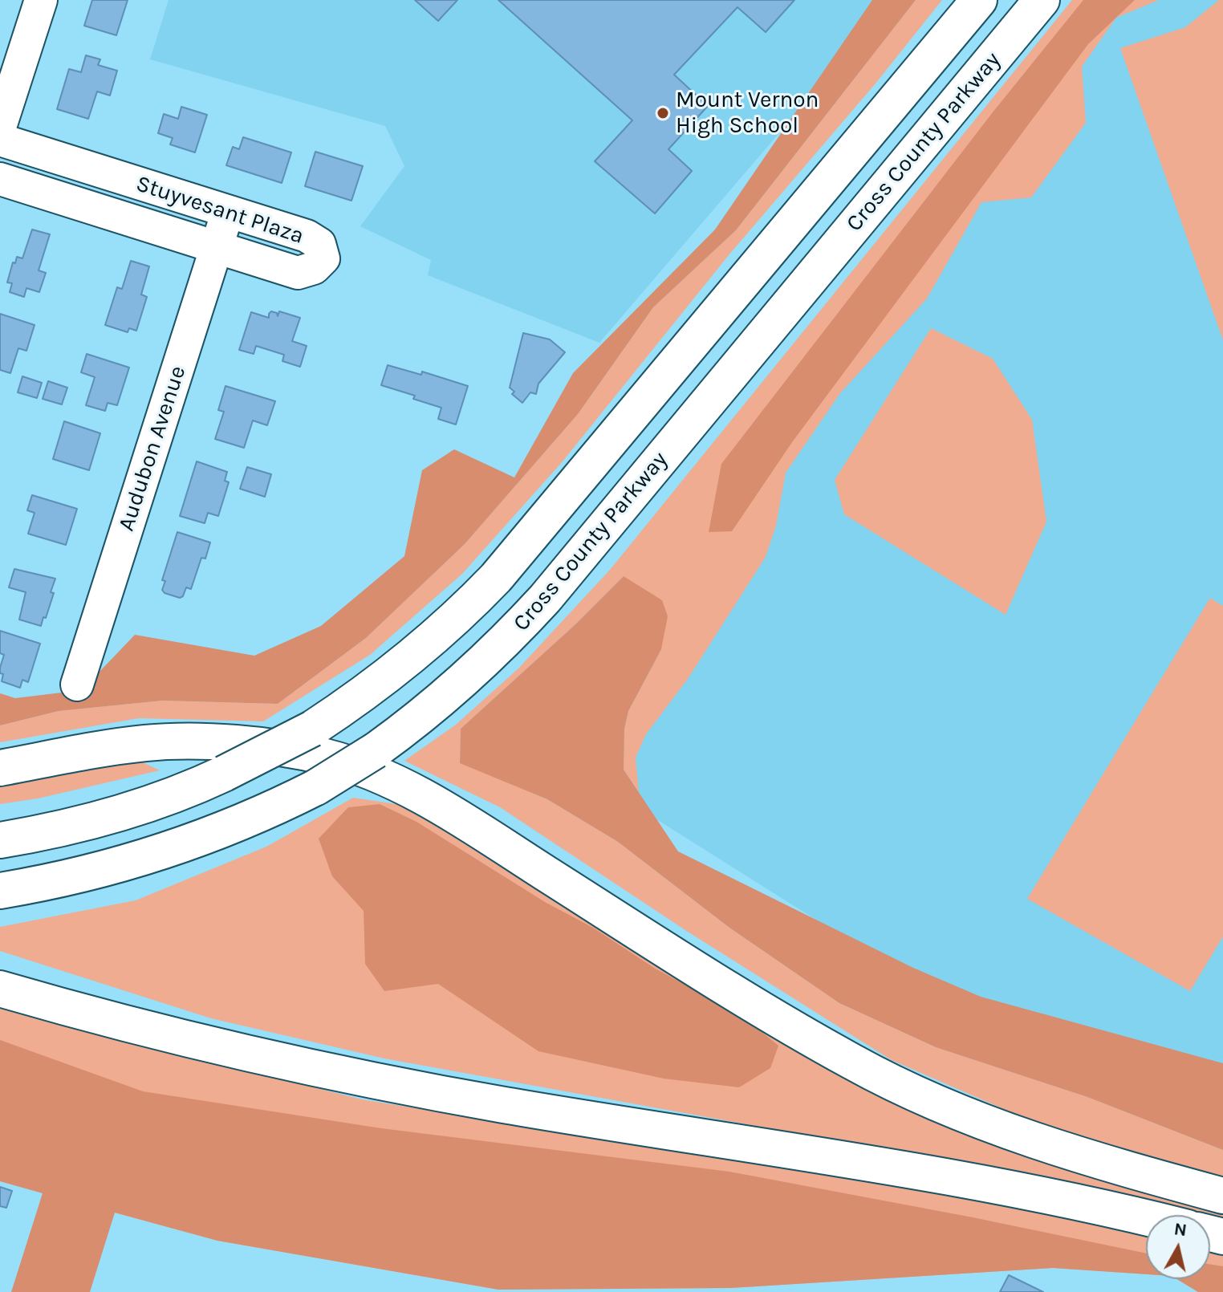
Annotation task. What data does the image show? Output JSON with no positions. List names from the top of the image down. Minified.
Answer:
{"streets":{"highway":["Cross County Parkway"],"street":["Stuyvesant Plaza","Audubon Avenue"]},"crossings":[["Stuyvesant Plaza","Audubon Avenue"]],"places":["Mount Vernon High School"],"north":"top"}
